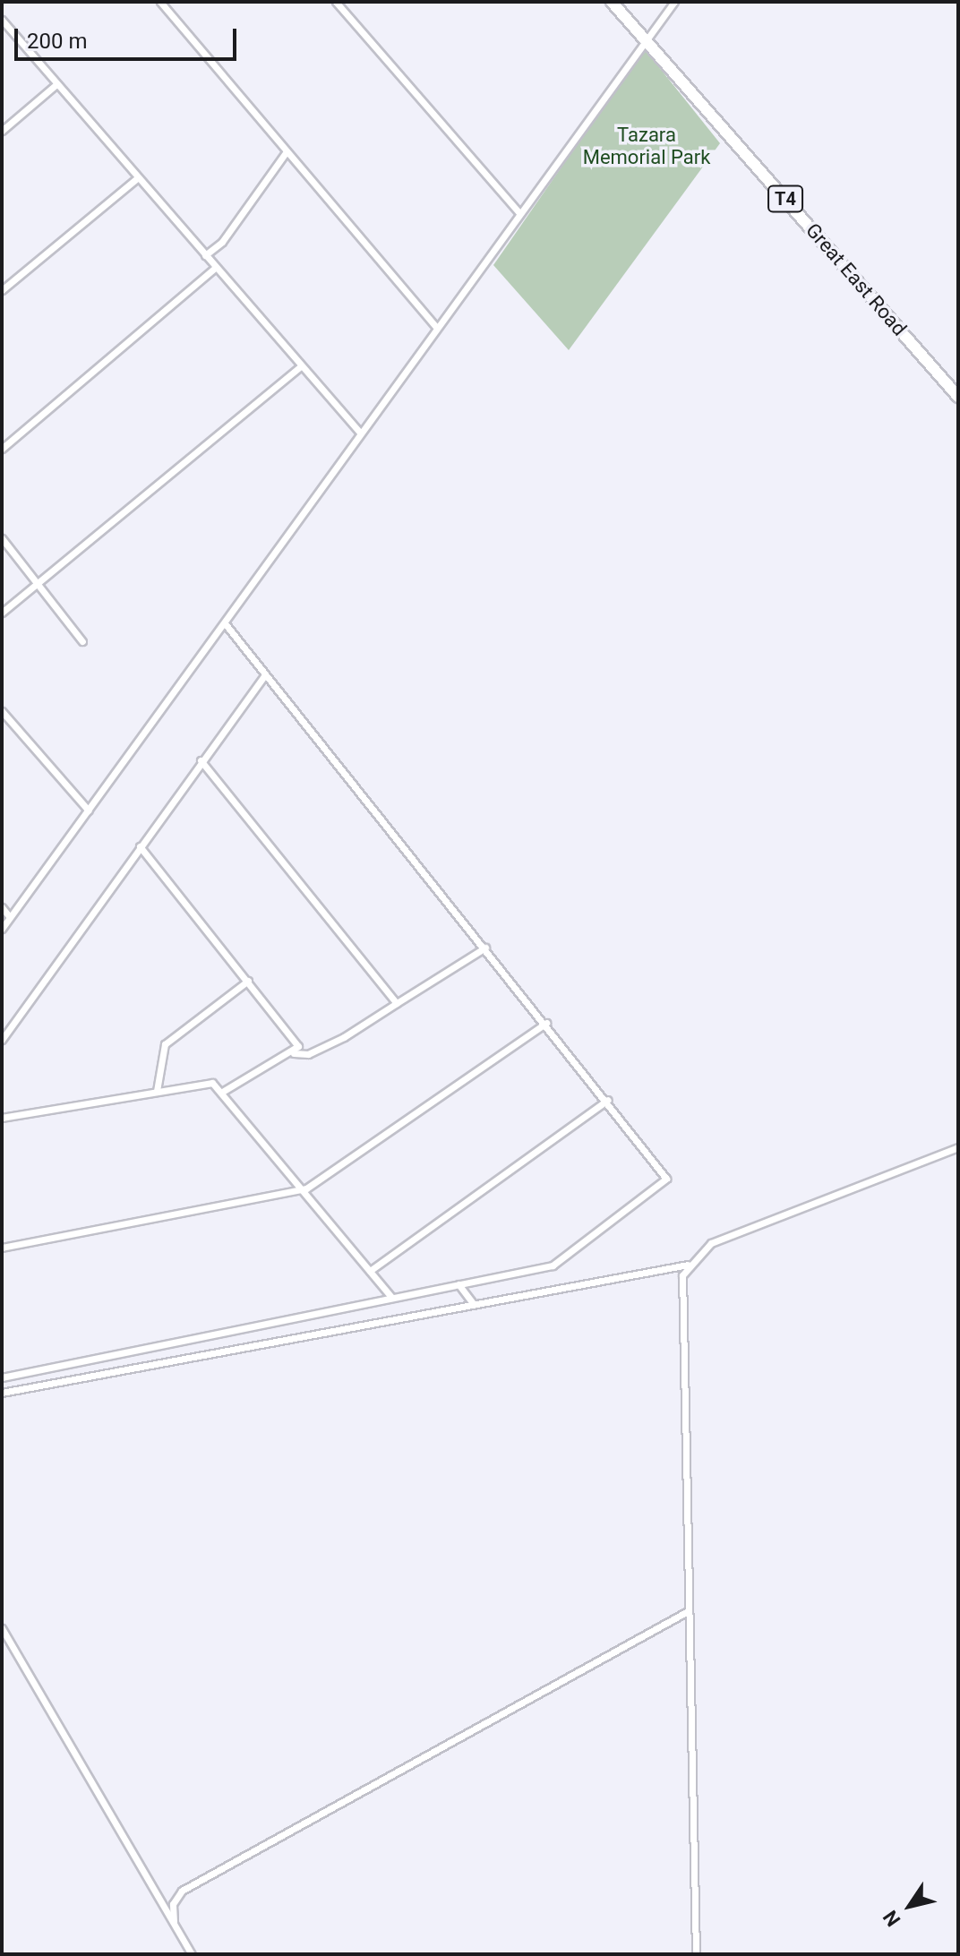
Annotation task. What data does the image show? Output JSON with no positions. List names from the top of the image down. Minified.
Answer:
{"streets":{"highway":["T4","Great East Road"]},"parks":["Tazara Memorial Park"],"scale_bar":"200 m","north":"bottom left"}
